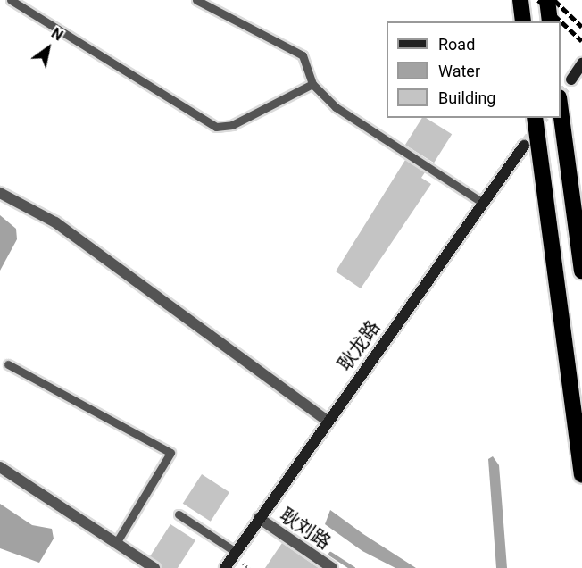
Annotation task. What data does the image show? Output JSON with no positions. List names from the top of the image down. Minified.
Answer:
{"streets":{"street":["耿龙路","耿刘路"]},"crossings":[["耿龙路","耿刘路"]],"legend":["Road","Water","Building"],"north":"top right"}
